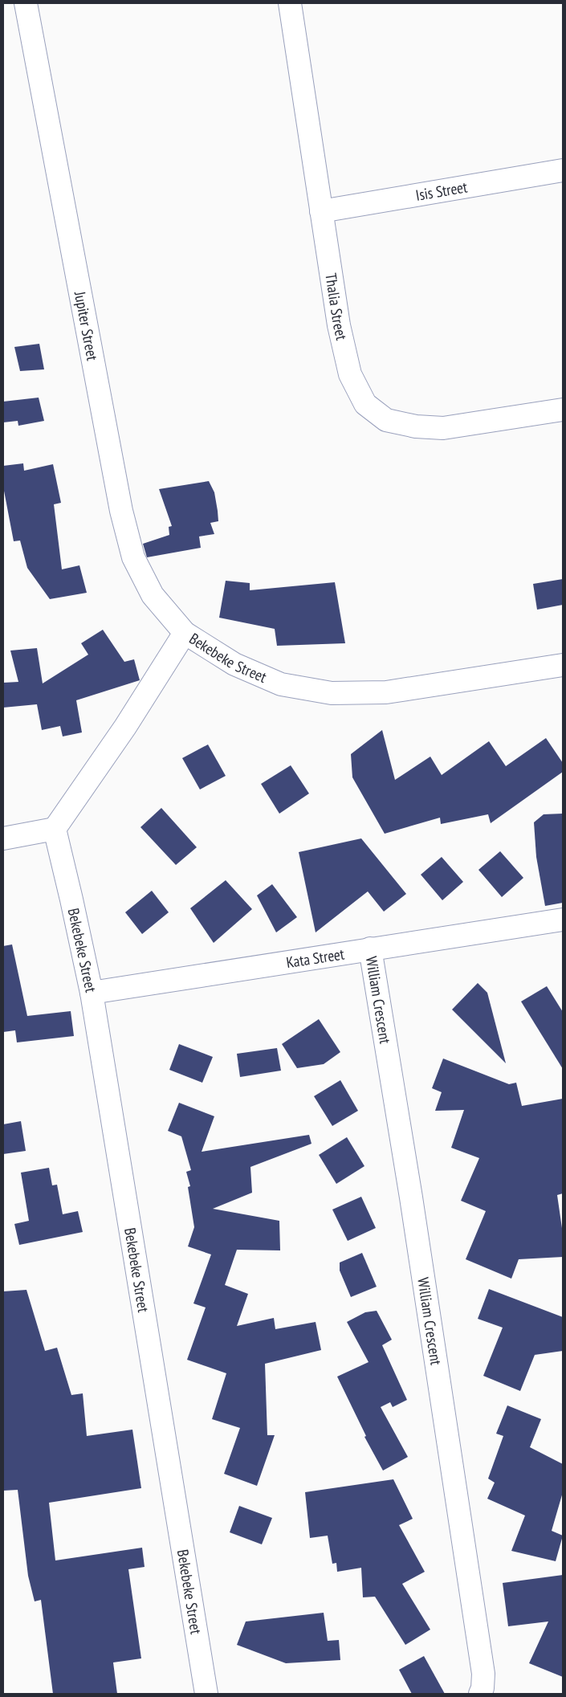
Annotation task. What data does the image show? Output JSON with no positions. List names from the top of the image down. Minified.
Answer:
{"streets":{"street":["Isis Street","Thalia Street","Jupiter Street","Bekebeke Street","Kata Street","William Crescent"]},"crossings":[["Isis Street","Thalia Street"],["Jupiter Street","Bekebeke Street"],["Bekebeke Street","Kata Street"],["Kata Street","William Crescent"]]}
